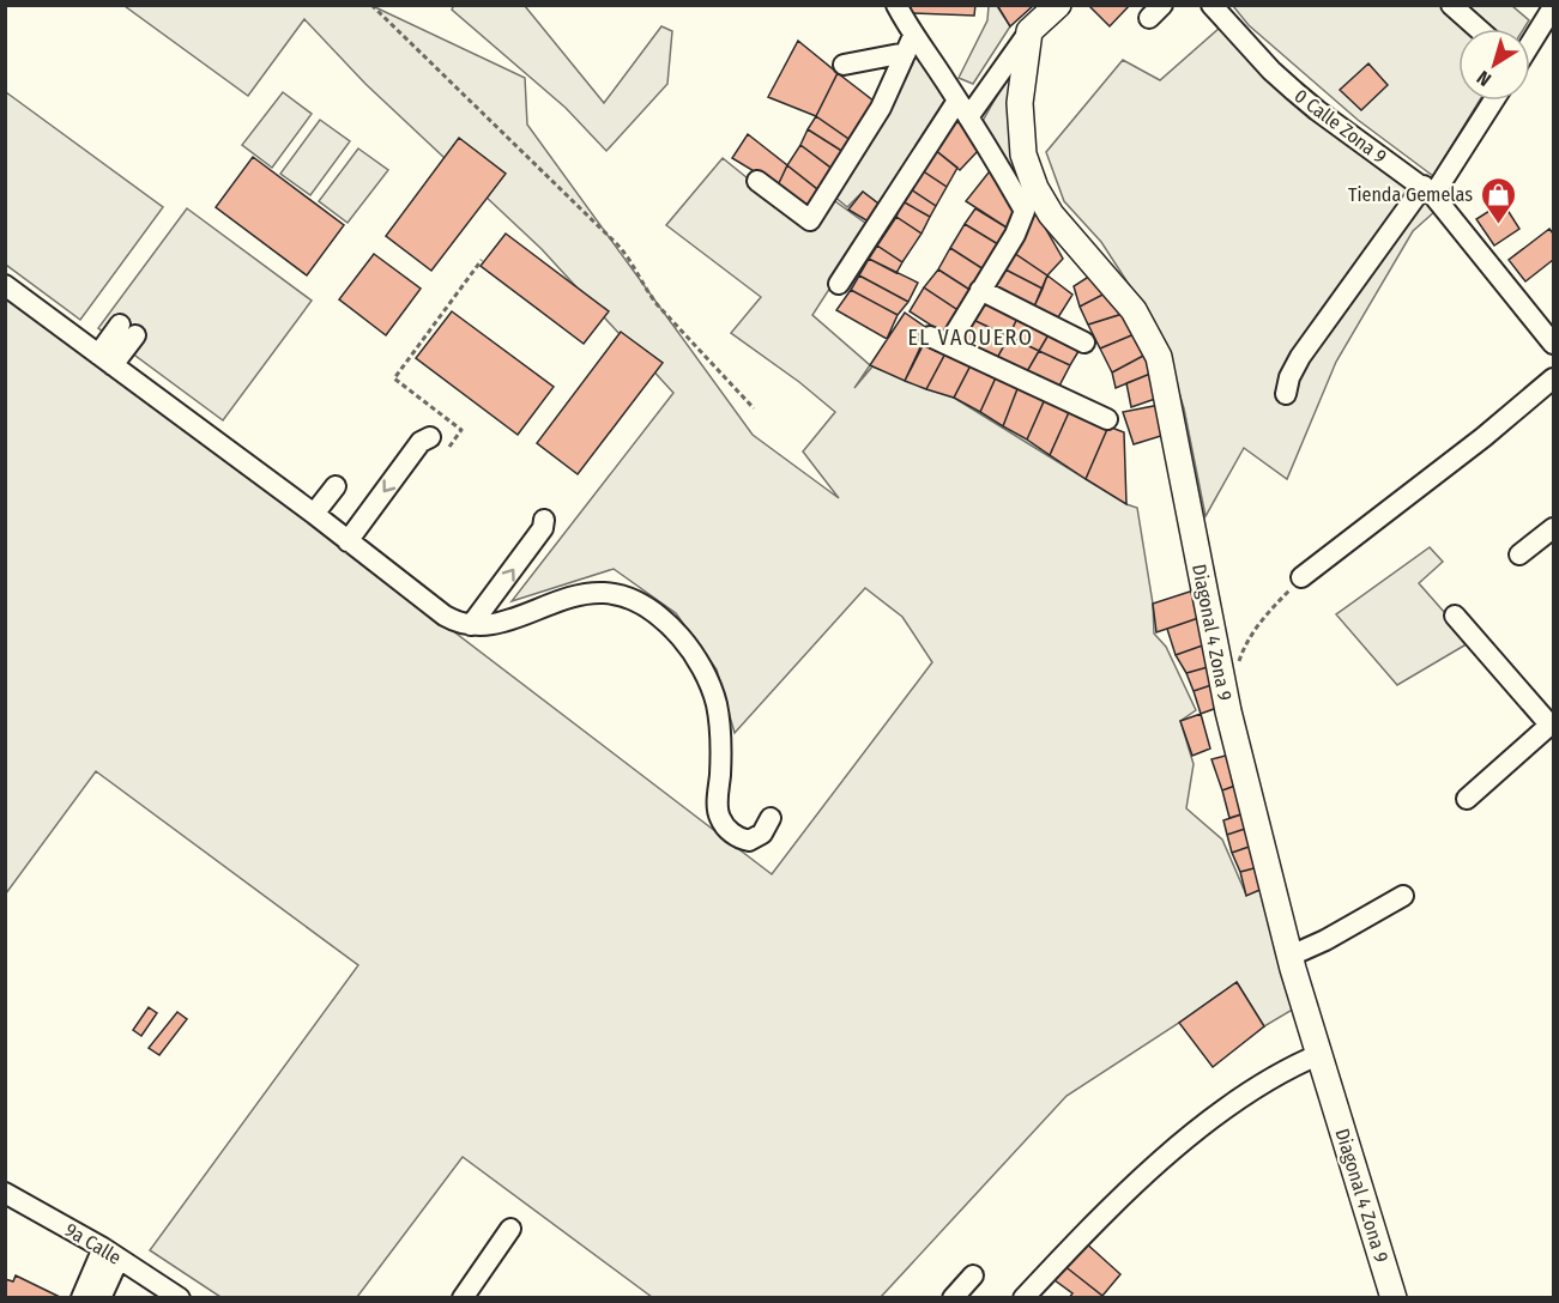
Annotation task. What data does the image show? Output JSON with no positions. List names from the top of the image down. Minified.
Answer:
{"streets":{"main road":["Diagonal 4 Zona 9"],"street":["0 Calle Zona 9","9a Calle"]},"districts":["EL VAQUERO"],"places":{"shop":["Tienda Gemelas"]},"north":"bottom left"}
